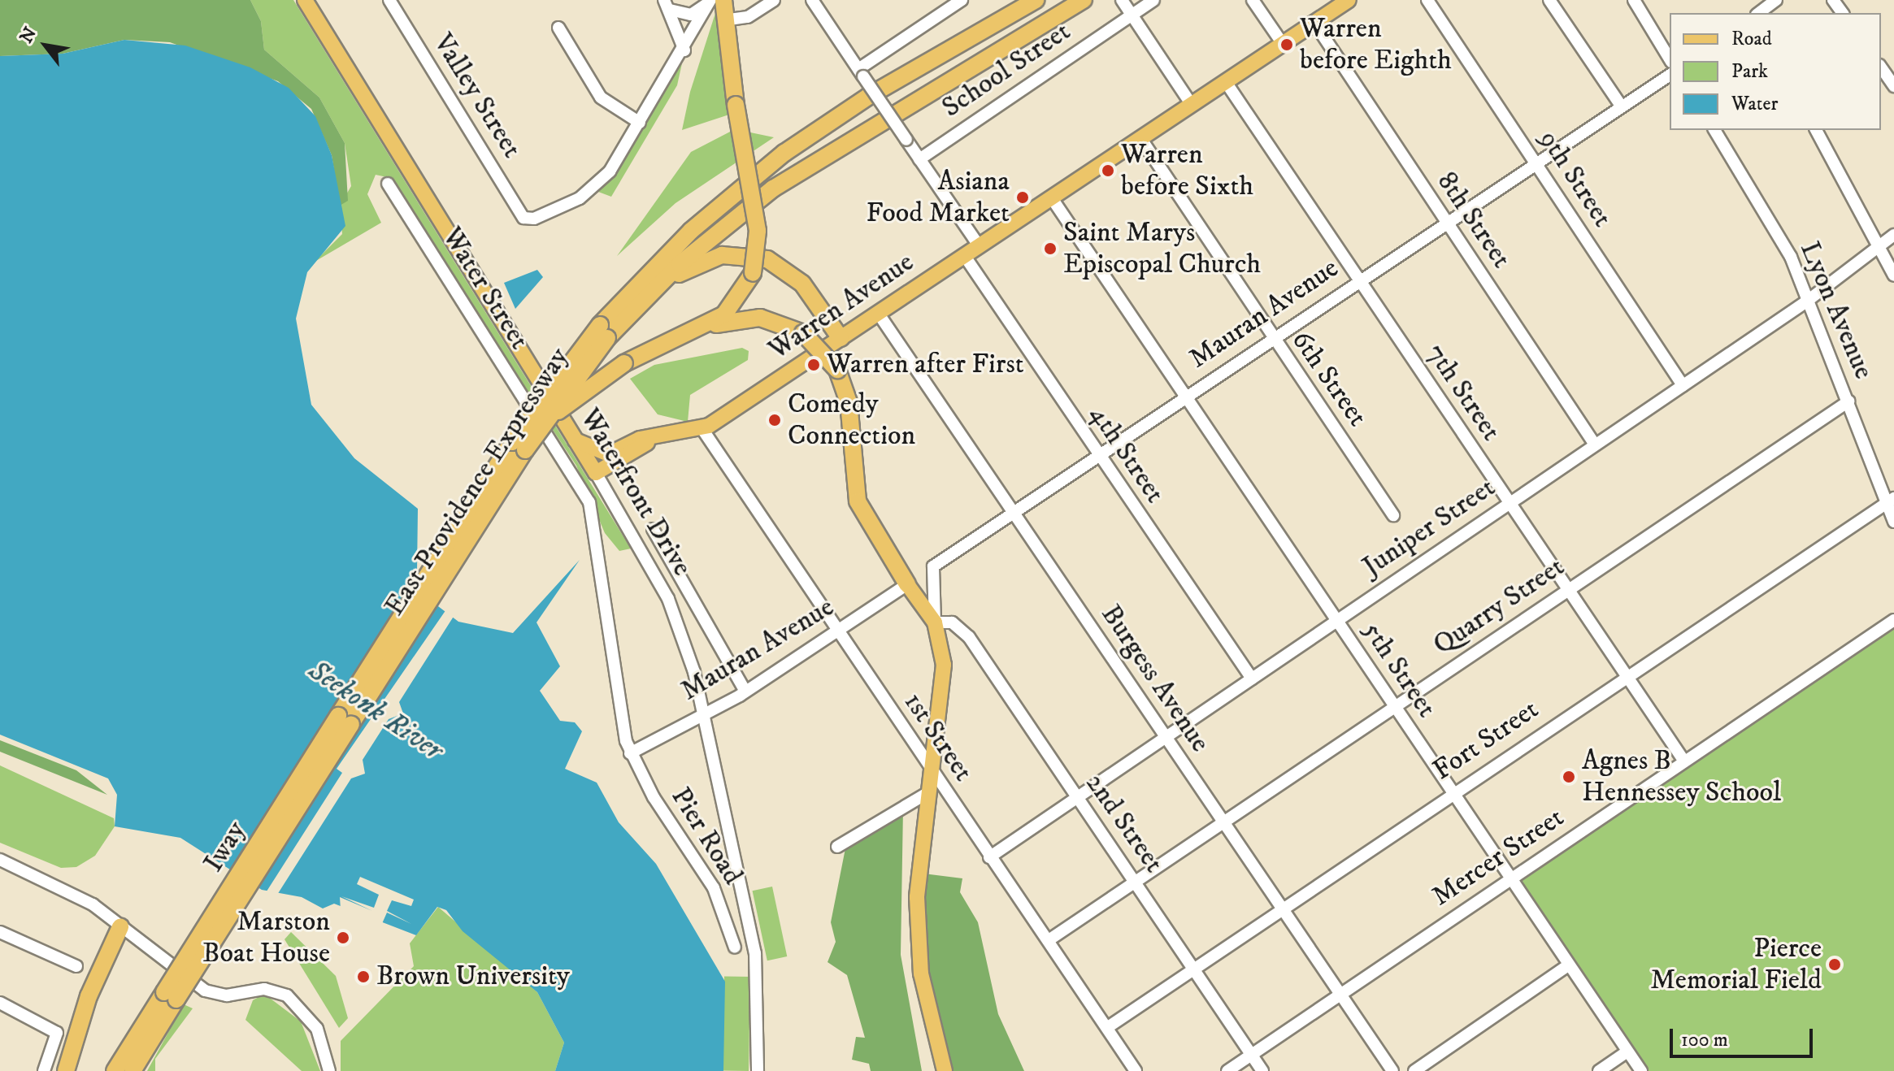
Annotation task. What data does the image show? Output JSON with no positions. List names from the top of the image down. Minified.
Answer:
{"streets":{"highway":["East Providence Expressway","Iway"],"main road":["Warren Avenue","Waterfront Drive"],"street":["School Street","Valley Street","9th Street","8th Street","Water Street","Lyon Avenue","Mauran Avenue","6th Street","7th Street","4th Street","Juniper Street","Quarry Street","5th Street","Burgess Avenue","1st Street","Fort Street","2nd Street","Pier Road","Mercer Street"]},"crossings":[["9th Street","Mauran Avenue"],["9th Street","Juniper Street"],["8th Street","Warren Avenue"],["8th Street","Mauran Avenue"],["8th Street","Juniper Street"],["Water Street","Mauran Avenue"],["Water Street","Pier Road"],["Warren Avenue","6th Street"],["Warren Avenue","7th Street"],["Warren Avenue","4th Street"],["Warren Avenue","5th Street"],["Warren Avenue","Burgess Avenue"],["Warren Avenue","1st Street"],["Lyon Avenue","Juniper Street"],["Lyon Avenue","Quarry Street"],["Lyon Avenue","Fort Street"],["Mauran Avenue","6th Street"],["Mauran Avenue","7th Street"],["Mauran Avenue","4th Street"],["Mauran Avenue","Waterfront Drive"],["Mauran Avenue","5th Street"],["Mauran Avenue","Burgess Avenue"],["Mauran Avenue","1st Street"],["Mauran Avenue","2nd Street"],["Mauran Avenue","Pier Road"],["7th Street","Juniper Street"],["7th Street","Quarry Street"],["7th Street","Fort Street"],["7th Street","Mercer Street"],["4th Street","Juniper Street"],["East Providence Expressway","Iway"],["Juniper Street","5th Street"],["Juniper Street","Burgess Avenue"],["Juniper Street","1st Street"],["Juniper Street","2nd Street"],["Quarry Street","5th Street"],["Quarry Street","Burgess Avenue"],["Quarry Street","1st Street"],["Quarry Street","2nd Street"],["5th Street","Fort Street"],["5th Street","Mercer Street"],["Burgess Avenue","Fort Street"],["Burgess Avenue","Mercer Street"],["1st Street","Fort Street"],["Fort Street","2nd Street"],["2nd Street","Mercer Street"]],"water":["Seekonk River"],"places":["Warren before Eighth","Warren before Sixth","Asiana Food Market","Saint Marys Episcopal Church","Warren after First","Comedy Connection","Agnes B Hennessey School","Marston Boat House","Pierce Memorial Field","Brown University"],"legend":["Road","Park","Water"],"scale_bar":"100 m","north":"top left"}
